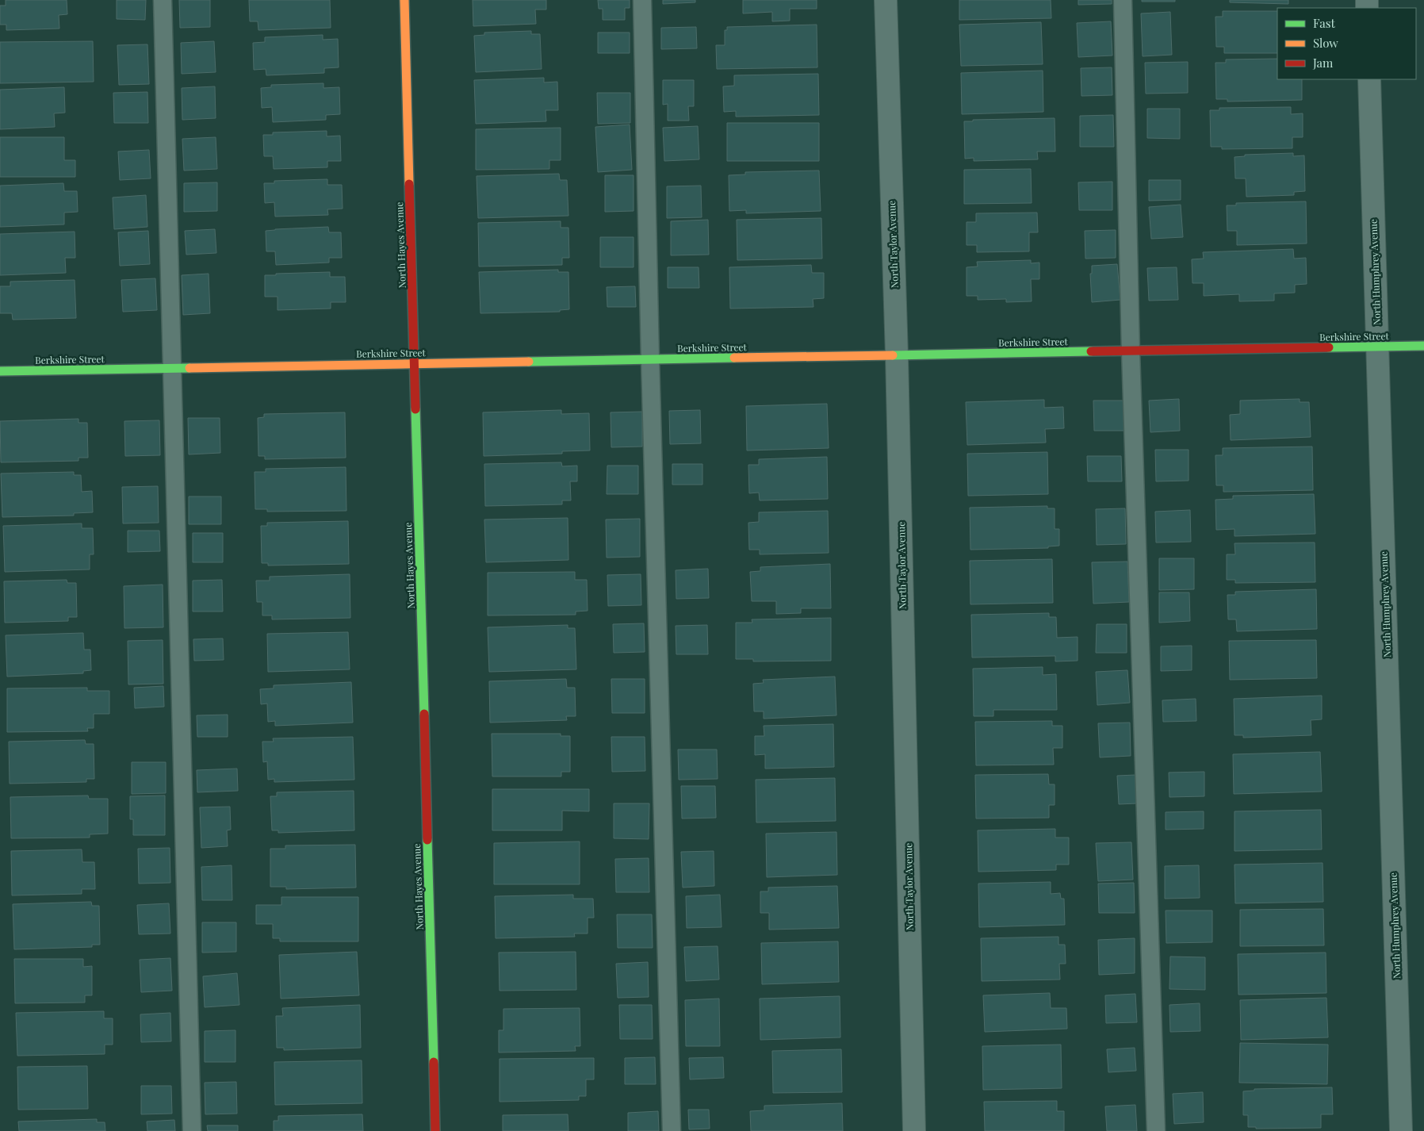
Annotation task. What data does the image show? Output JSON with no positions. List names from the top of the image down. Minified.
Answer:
{"streets":{"street":["North Taylor Avenue","North Hayes Avenue","North Humphrey Avenue","Berkshire Street"]},"crossings":[["North Taylor Avenue","Berkshire Street"],["North Hayes Avenue","Berkshire Street"],["North Humphrey Avenue","Berkshire Street"]],"legend":["Fast","Slow","Jam"]}
